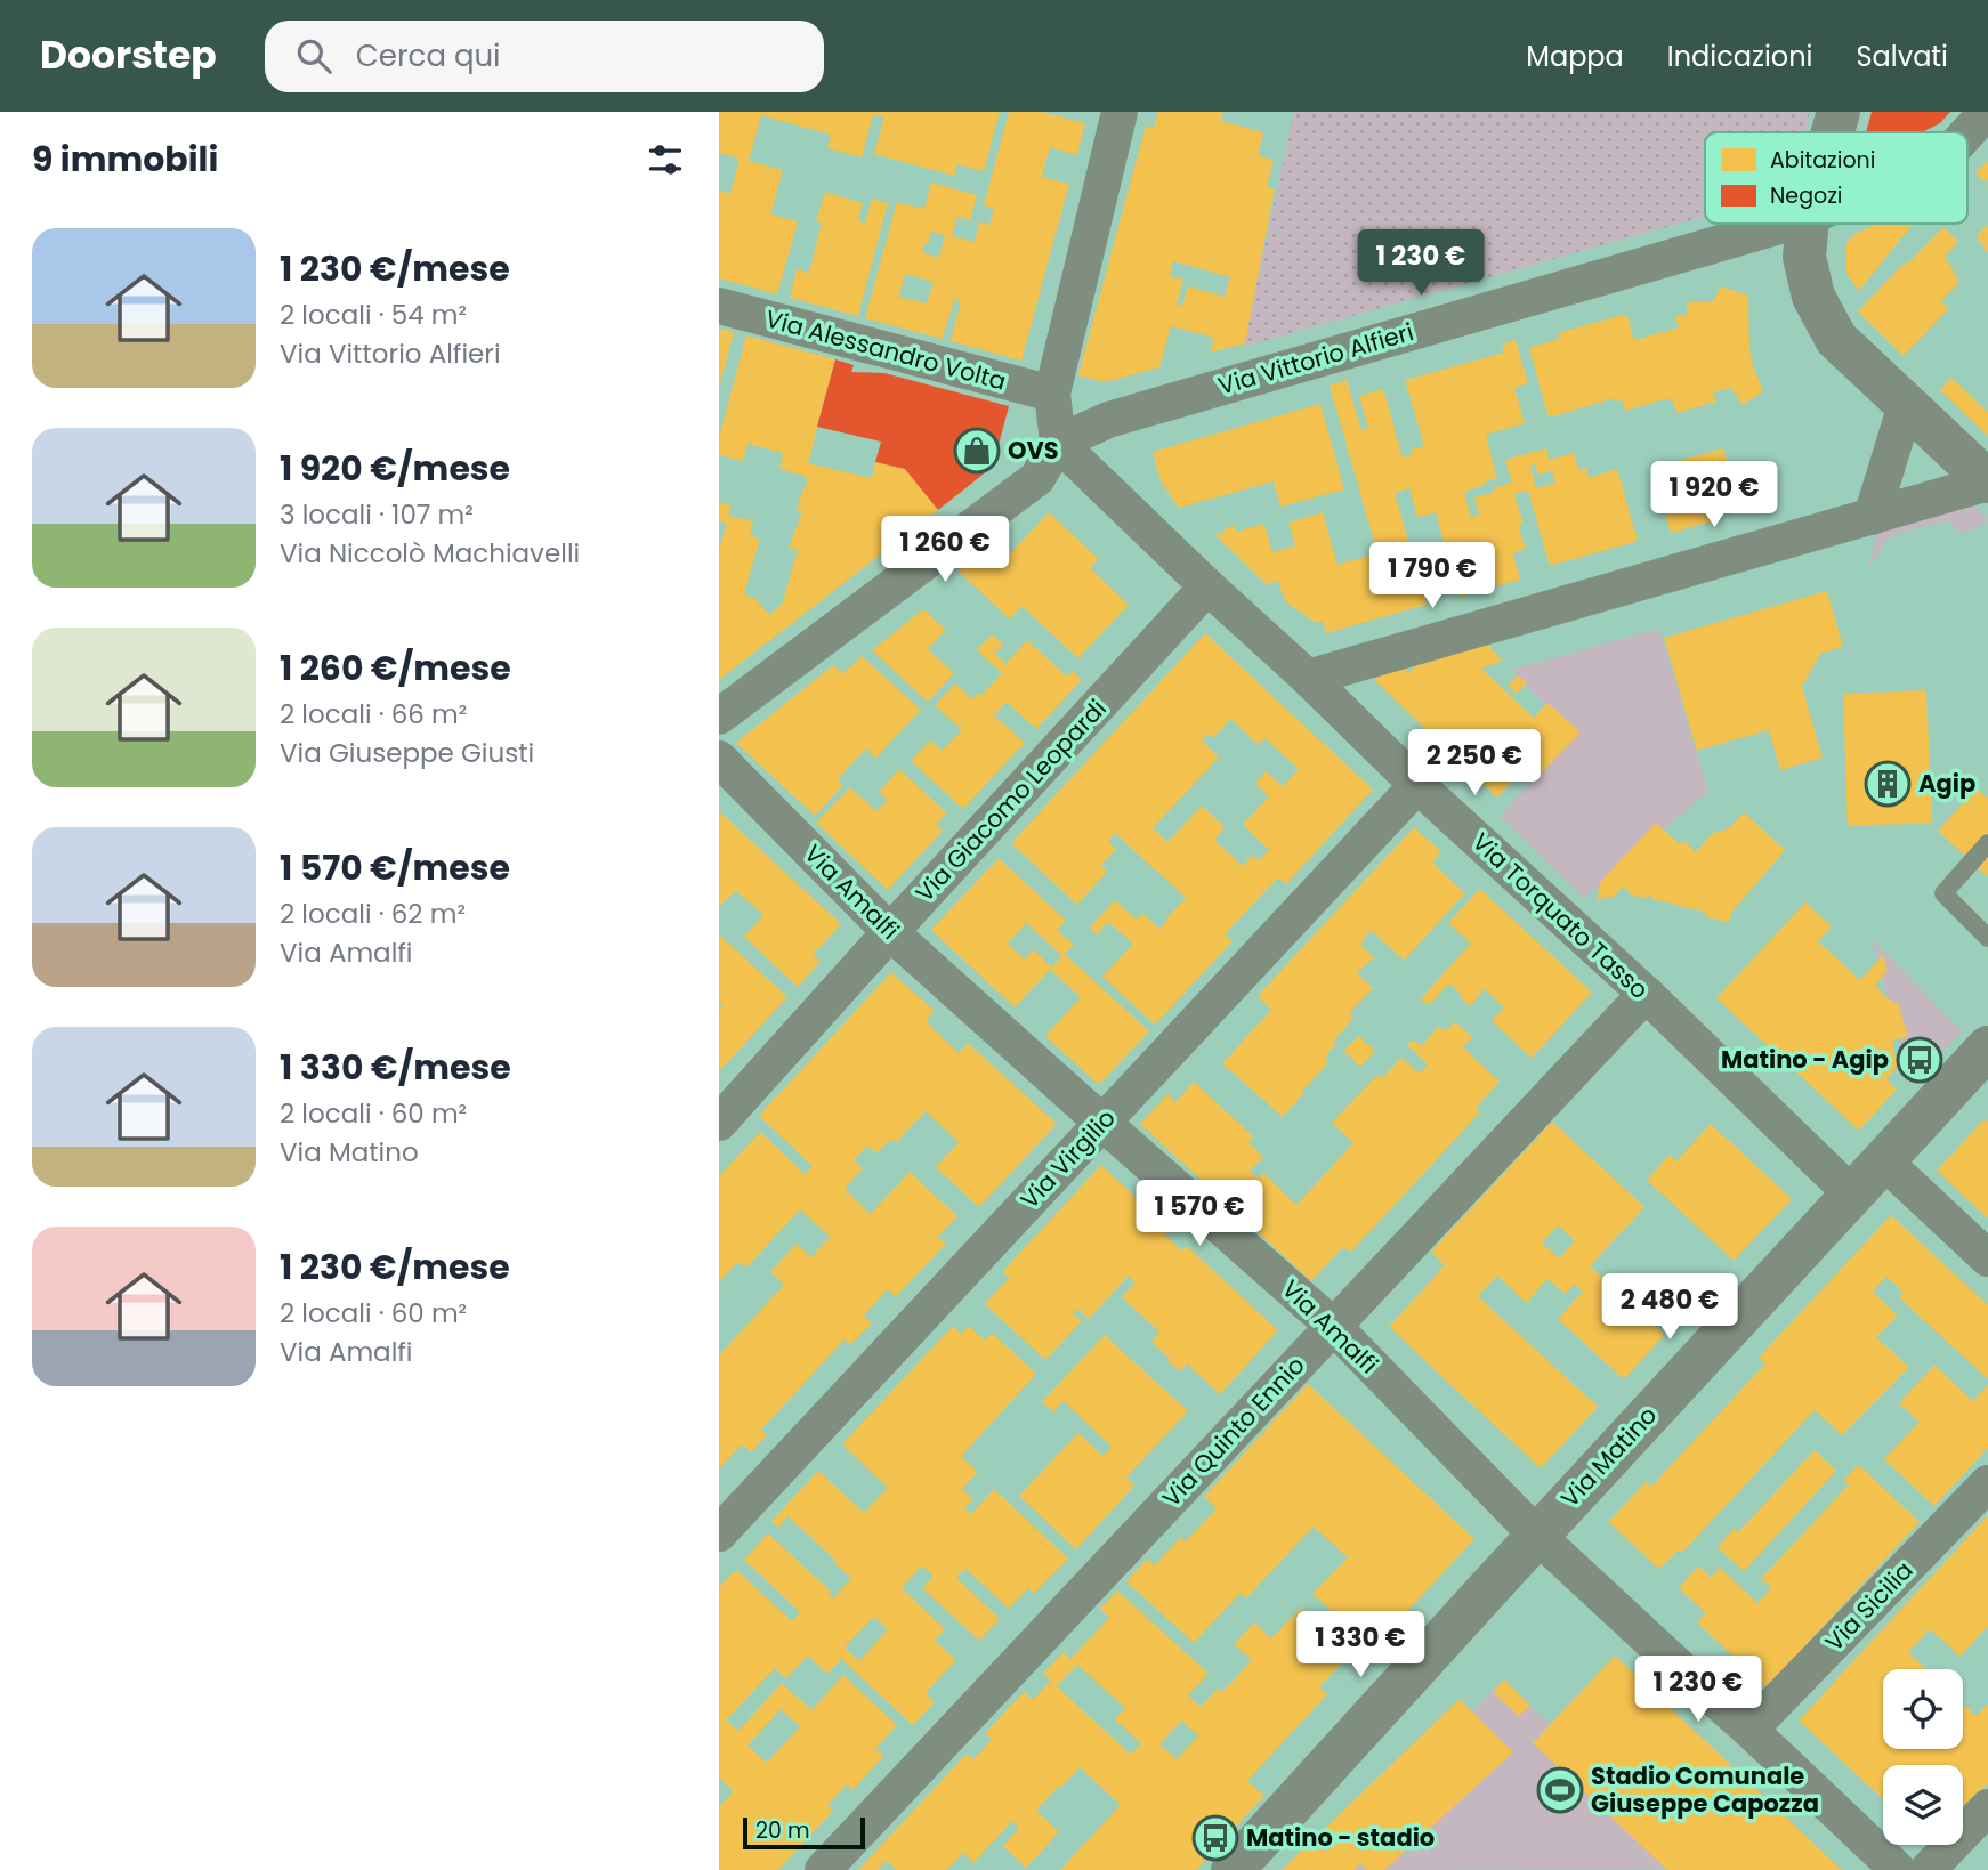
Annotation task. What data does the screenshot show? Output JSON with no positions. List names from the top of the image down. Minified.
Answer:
{"streets":{"street":["Via Alessandro Volta","Via Vittorio Alfieri","Via Giacomo Leopardi","Via Amalfi","Via Torquato Tasso","Via Virgilio","Via Quinto Ennio","Via Matino","Via Sicilia"]},"crossings":[["Via Vittorio Alfieri","Via Torquato Tasso"],["Via Giacomo Leopardi","Via Amalfi"],["Via Giacomo Leopardi","Via Torquato Tasso"],["Via Amalfi","Via Virgilio"],["Via Amalfi","Via Quinto Ennio"],["Via Amalfi","Via Matino"],["Via Amalfi","Via Sicilia"],["Via Torquato Tasso","Via Virgilio"],["Via Torquato Tasso","Via Quinto Ennio"],["Via Torquato Tasso","Via Matino"]],"places":{"shop":["OVS"],"building":["Agip"],"bus stop":["Matino - Agip","Matino - stadio"],"sports":["Stadio Comunale Giuseppe Capozza"]},"legend":["Abitazioni","Negozi"],"scale_bar":"20 m","page":{"header":"Doorstep","search":"Cerca qui","nav":["Mappa","Indicazioni","Salvati"],"heading":"9 immobili","list":[{"name":"1 230 €/mese","note":"2 locali · 54 m² · Via Vittorio Alfieri"},{"name":"1 920 €/mese","note":"3 locali · 107 m² · Via Niccolò Machiavelli"},{"name":"1 260 €/mese","note":"2 locali · 66 m² · Via Giuseppe Giusti"},{"name":"1 570 €/mese","note":"2 locali · 62 m² · Via Amalfi"},{"name":"1 330 €/mese","note":"2 locali · 60 m² · Via Matino"},{"name":"1 230 €/mese","note":"2 locali · 60 m² · Via Amalfi"}],"price":["1 230 €","1 920 €","1 260 €","1 790 €","2 250 €","1 570 €","2 480 €","1 330 €","1 230 €"],"scale":"20 m"}}
